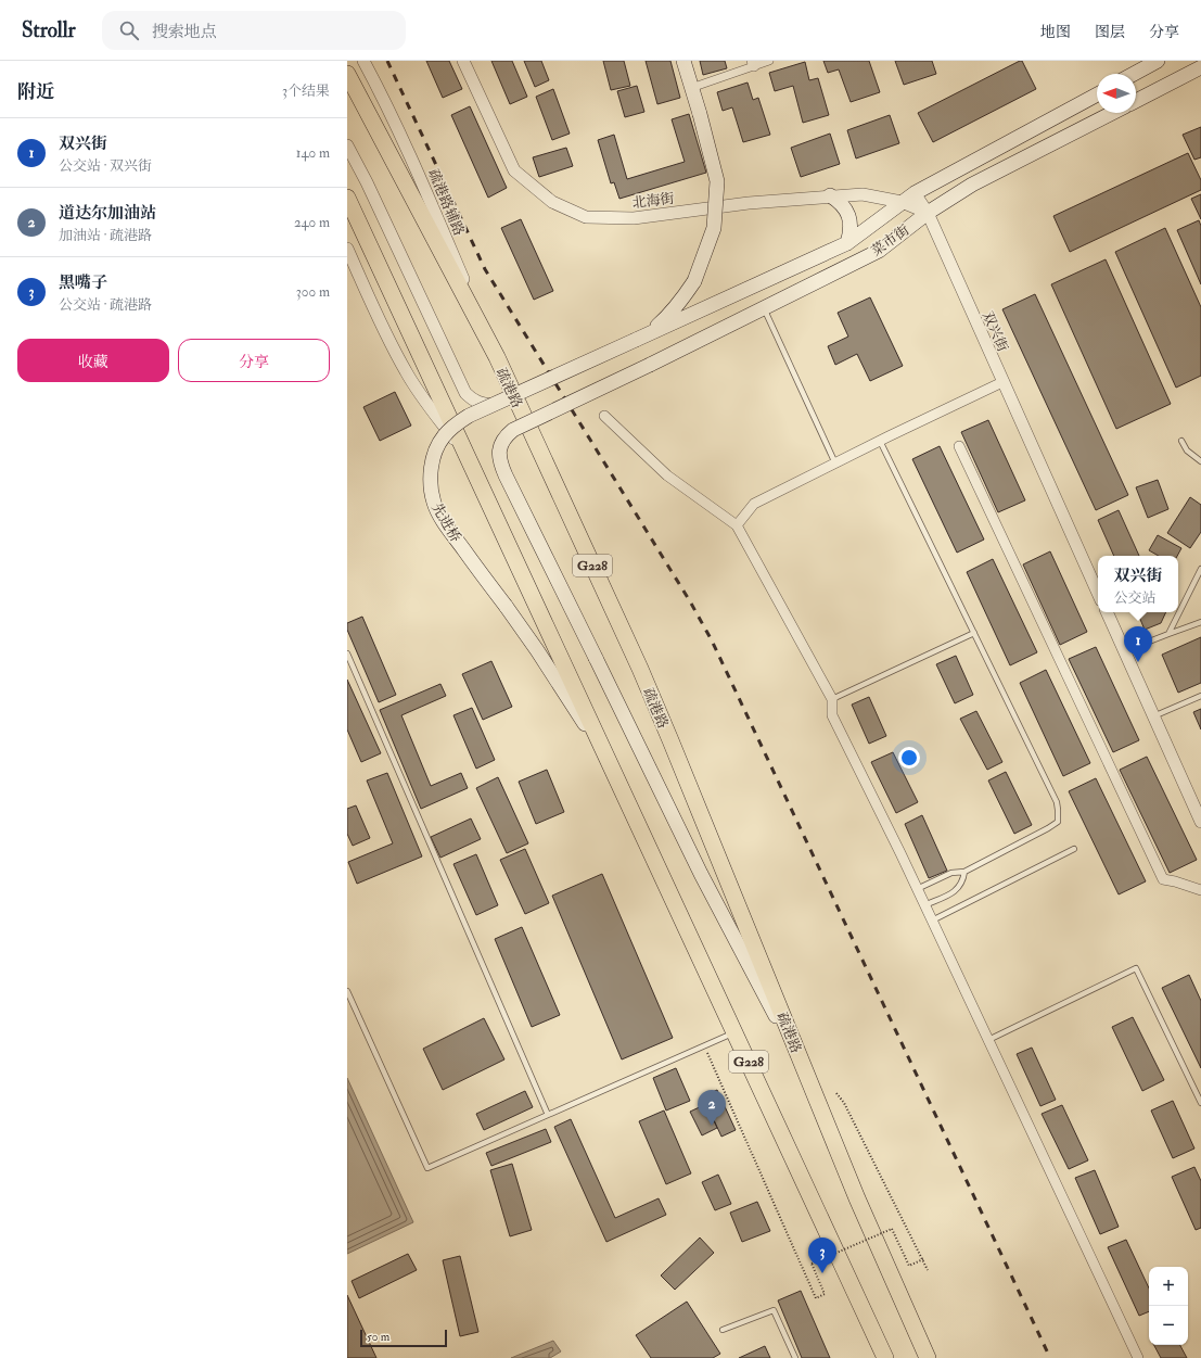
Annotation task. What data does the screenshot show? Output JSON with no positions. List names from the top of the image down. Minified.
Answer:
{"streets":{"highway":["疏港路","G228"],"main road":["菜市街","先进桥"],"street":["北海街","疏港路辅路","双兴街"]},"crossings":[["北海街","菜市街"],["北海街","双兴街"],["疏港路辅路","疏港路"],["菜市街","双兴街"],["菜市街","疏港路"],["菜市街","先进桥"],["先进桥","G228"]],"scale_bar":"50 m","north":"left","page":{"header":"Strollr","search":"搜索地点","nav":["地图","图层","分享"],"heading":["附近","3个结果"],"list":[{"mark":"1","name":"双兴街","note":"公交站 · 双兴街","value":"140 m"},{"mark":"2","name":"道达尔加油站","note":"加油站 · 疏港路","value":"240 m"},{"mark":"3","name":"黑嘴子","note":"公交站 · 疏港路","value":"300 m"}],"buttons":["收藏","分享"],"popup":["双兴街","公交站"],"pins":["1","2","3"],"map_buttons":["+","−"],"scale":"50 m"}}
